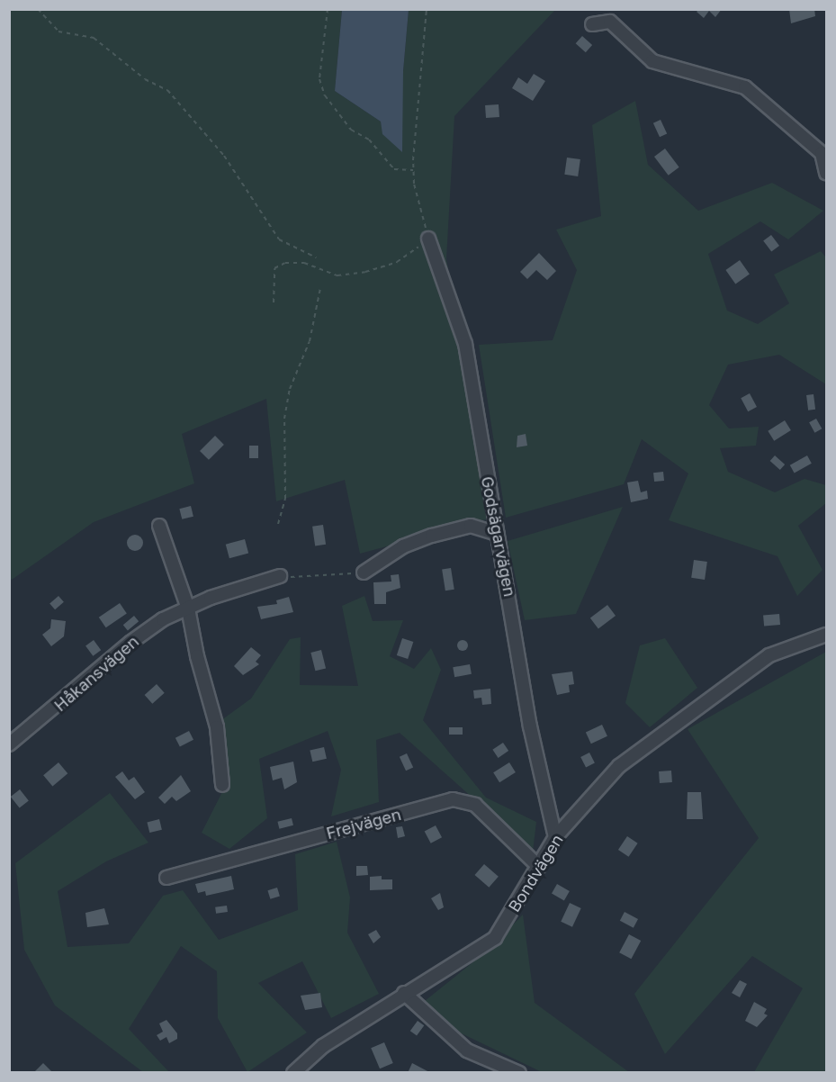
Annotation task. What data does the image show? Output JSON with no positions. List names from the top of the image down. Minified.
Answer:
{"streets":{"street":["Godsägarvägen","Håkansvägen","Frejvägen","Bondvägen"]},"crossings":[["Godsägarvägen","Bondvägen"],["Frejvägen","Bondvägen"]]}
